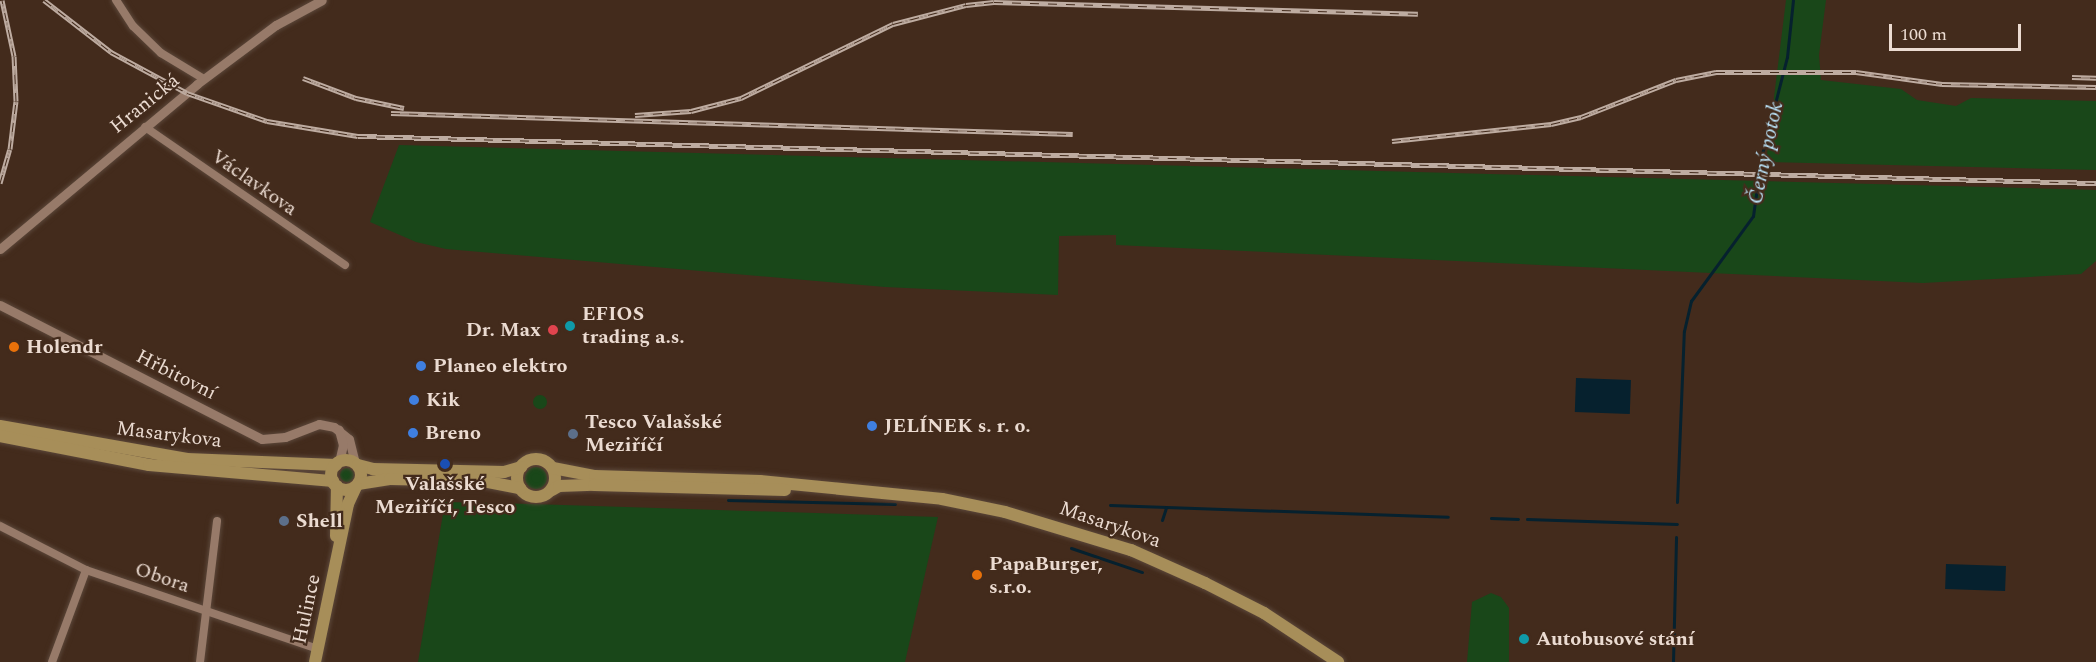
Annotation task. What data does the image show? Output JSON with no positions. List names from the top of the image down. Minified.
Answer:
{"streets":{"main road":["Masarykova","Hulince"],"street":["Hranická","Václavkova","Hřbitovní","Obora"]},"crossings":[["Hranická","Václavkova"],["Masarykova","Hulince"],["Obora","Hulince"]],"water":["Černý potok"],"places":["EFIOS trading a.s.","Dr. Max","Holendr","Planeo elektro","Kik","JELÍNEK s. r. o.","Breno","Tesco Valašské Meziříčí","Valašské Meziříčí, Tesco","Shell","PapaBurger, s.r.o.","Autobusové stání"],"scale_bar":"100 m"}
